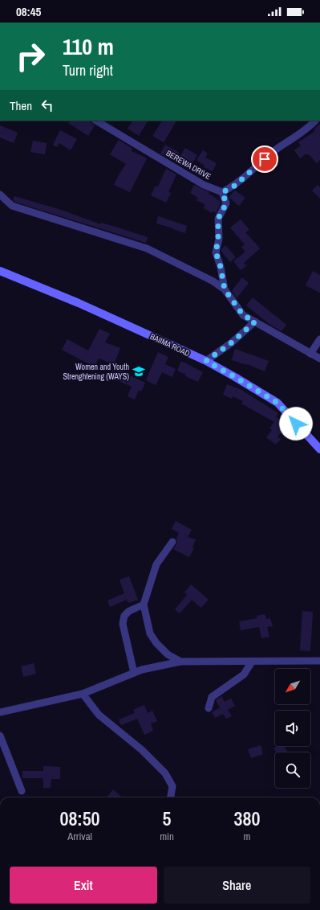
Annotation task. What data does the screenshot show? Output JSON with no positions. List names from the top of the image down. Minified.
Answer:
{"streets":{"street":["BEREWA DRIVE","BAIIMA ROAD"]},"places":{"school or university":["Women and Youth Strenghtening (WAYS)"]},"north":"bottom left","page":{"status":"08:45","turn":["110 m","Turn right"],"then":"Then","eta":["08:50","Arrival","5","min","380","m"],"buttons":["Exit","Share"]}}
